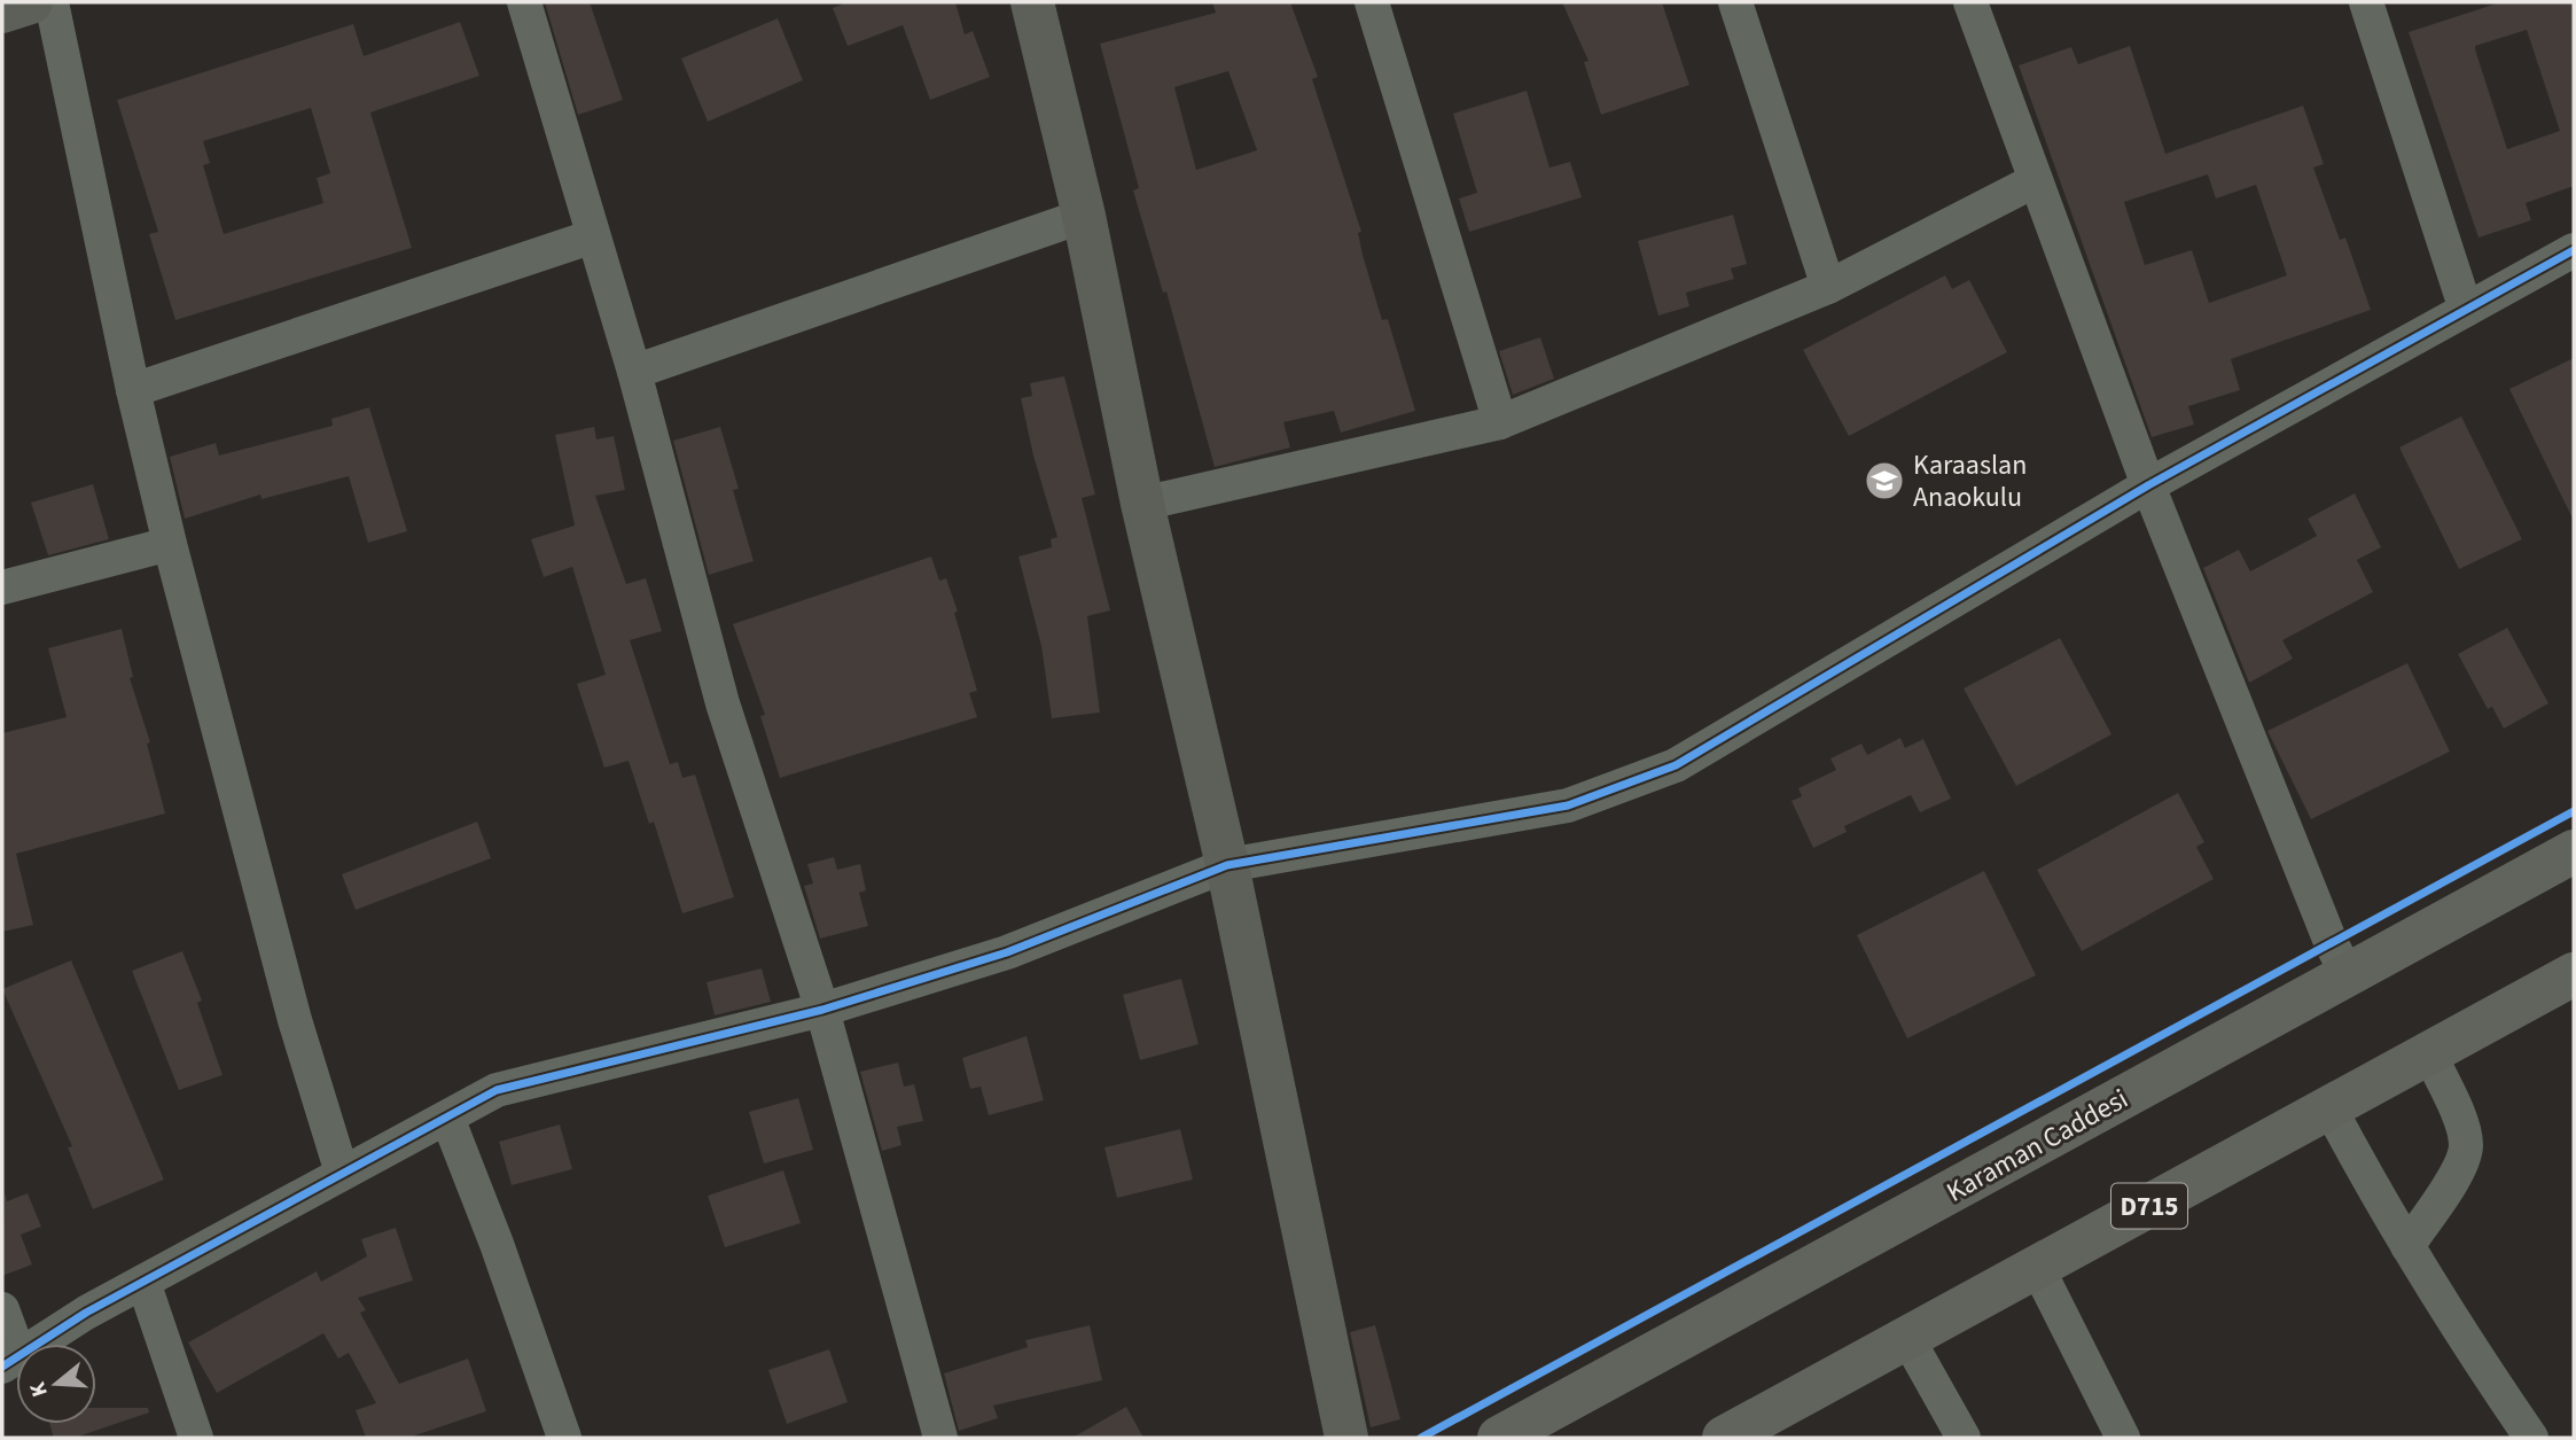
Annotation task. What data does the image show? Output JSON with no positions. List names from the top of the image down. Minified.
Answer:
{"streets":{"highway":["Karaman Caddesi","D715"]},"places":{"school or university":["Karaaslan Anaokulu"]},"north":"left"}
